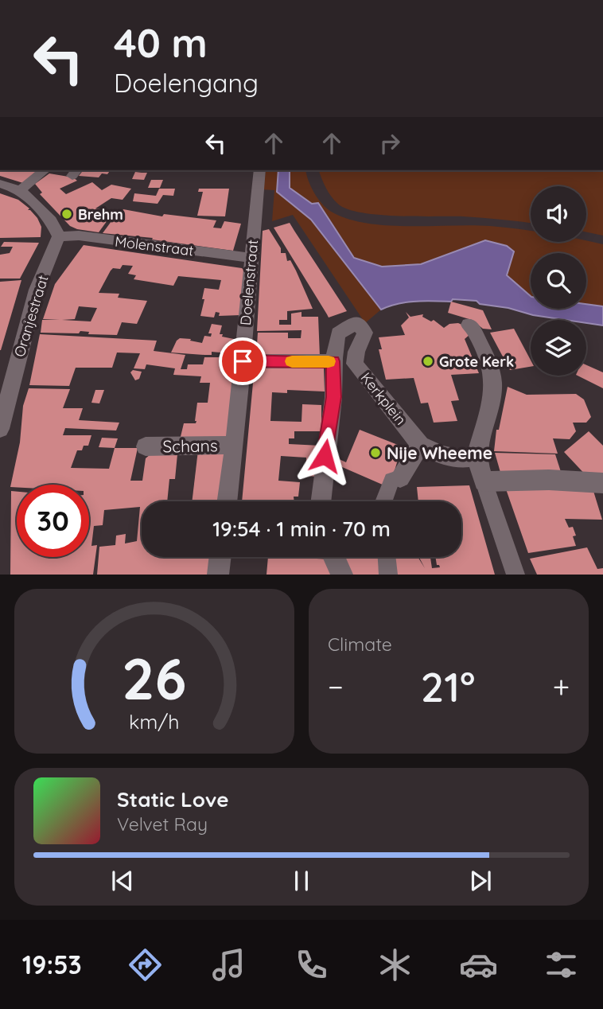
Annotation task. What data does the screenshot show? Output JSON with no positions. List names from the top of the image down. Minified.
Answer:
{"streets":{"street":["Molenstraat","Doelenstraat","Oranjestraat","Kerkplein","Schans"]},"crossings":[["Molenstraat","Doelenstraat"],["Molenstraat","Oranjestraat"],["Doelenstraat","Schans"]],"places":["Brehm","Grote Kerk","Nije Wheeme"],"page":{"turn":["40 m","Doelengang"],"limit":"30","trip":"19:54 · 1 min · 70 m","tile":"Climate","heat":["−","21°","+"],"song":["Static Love","Velvet Ray"],"tabs":"19:53","gauge":["26","km/h"]}}
